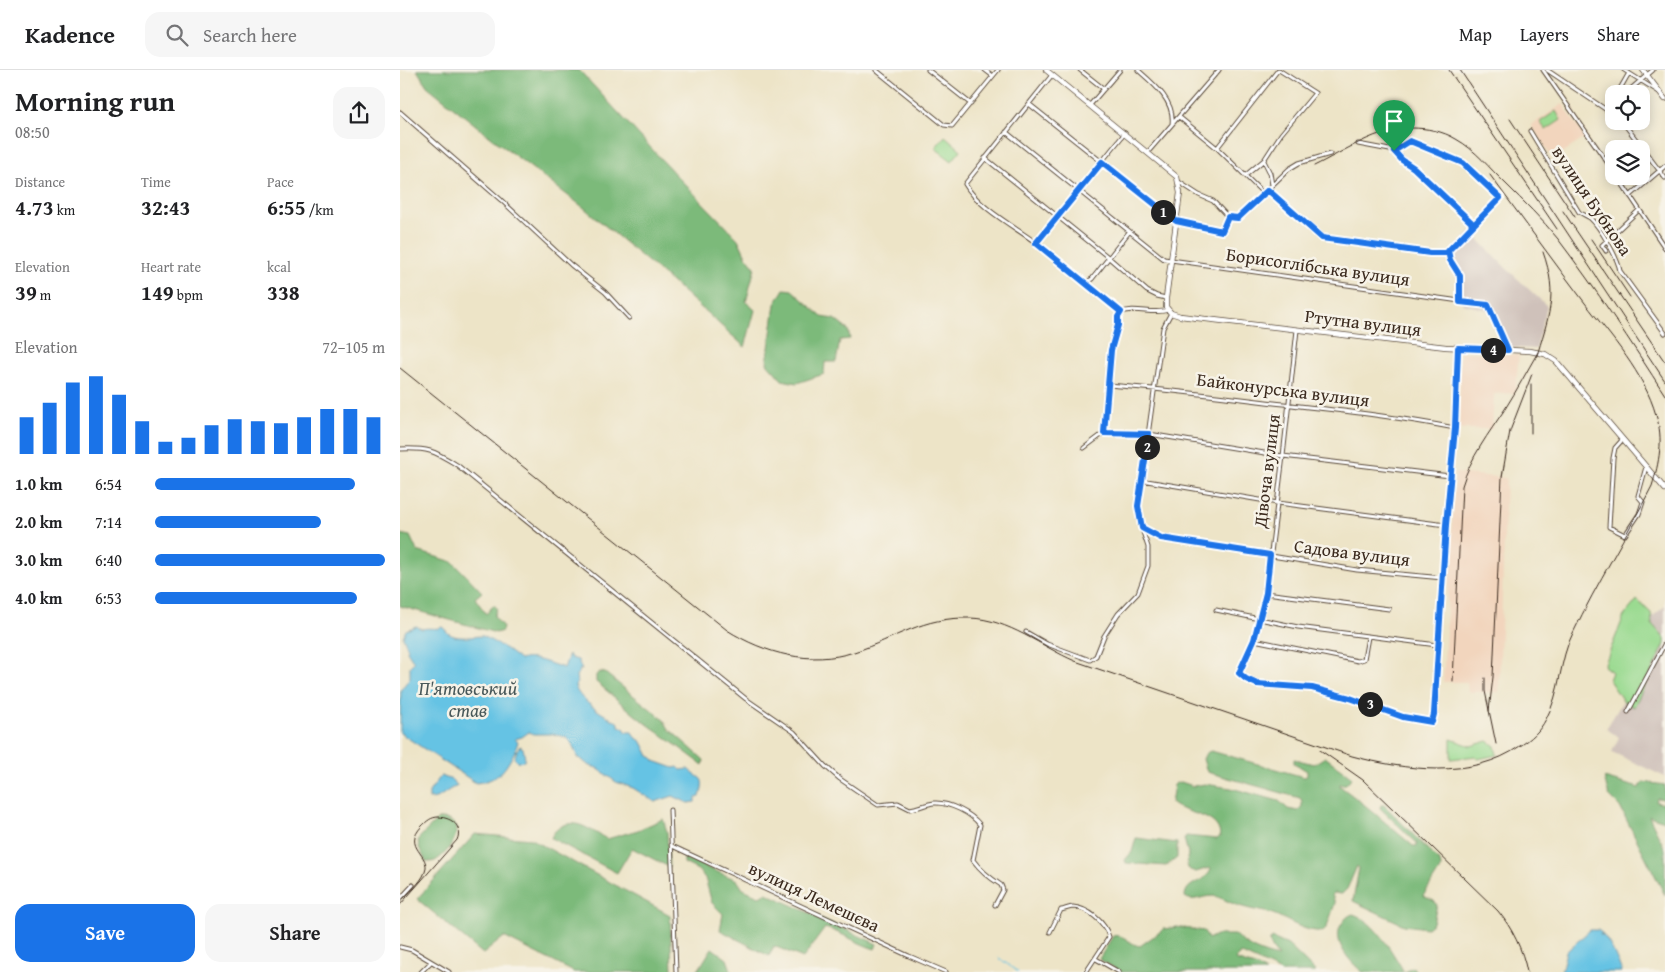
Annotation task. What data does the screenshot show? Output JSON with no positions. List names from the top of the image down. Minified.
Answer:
{"streets":{"main road":["Ртутна вулиця"],"street":["вулиця Бубнова","Борисоглібська вулиця","Байконурська вулиця","Дівоча вулиця","Садова вулиця","вулиця Лемешєва"]},"crossings":[["Борисоглібська вулиця","Ртутна вулиця"],["Ртутна вулиця","Дівоча вулиця"],["Байконурська вулиця","Дівоча вулиця"],["Дівоча вулиця","Садова вулиця"]],"water":["П'ятовський став"],"page":{"header":"Kadence","search":"Search here","nav":["Map","Layers","Share"],"heading":["Morning run","08:50"],"stats":[["Distance","4.73 km"],["Time","32:43"],["Pace","6:55 /km"],["Elevation","39 m"],["Heart rate","149 bpm"],["kcal","338"]],"pins":["1","4","2","3"],"chart":["Elevation","72–105 m"],"list":[{"name":"1.0 km","note":"6:54"},{"name":"2.0 km","note":"7:14"},{"name":"3.0 km","note":"6:40"},{"name":"4.0 km","note":"6:53"}],"buttons":["Save","Share"]}}
